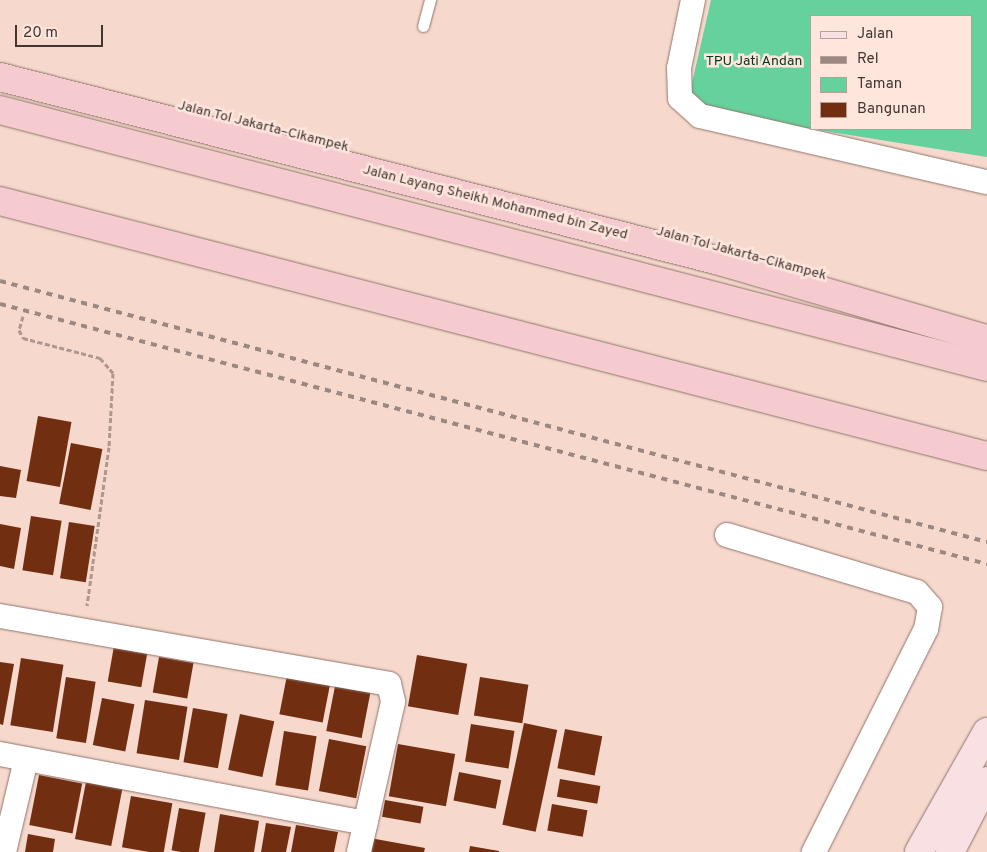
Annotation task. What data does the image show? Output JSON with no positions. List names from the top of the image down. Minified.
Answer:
{"streets":{"highway":["Jalan Tol Jakarta–Cikampek","Jalan Layang Sheikh Mohammed bin Zayed"]},"parks":["TPU Jati Andan"],"legend":["Jalan","Rel","Taman","Bangunan"],"scale_bar":"20 m"}
